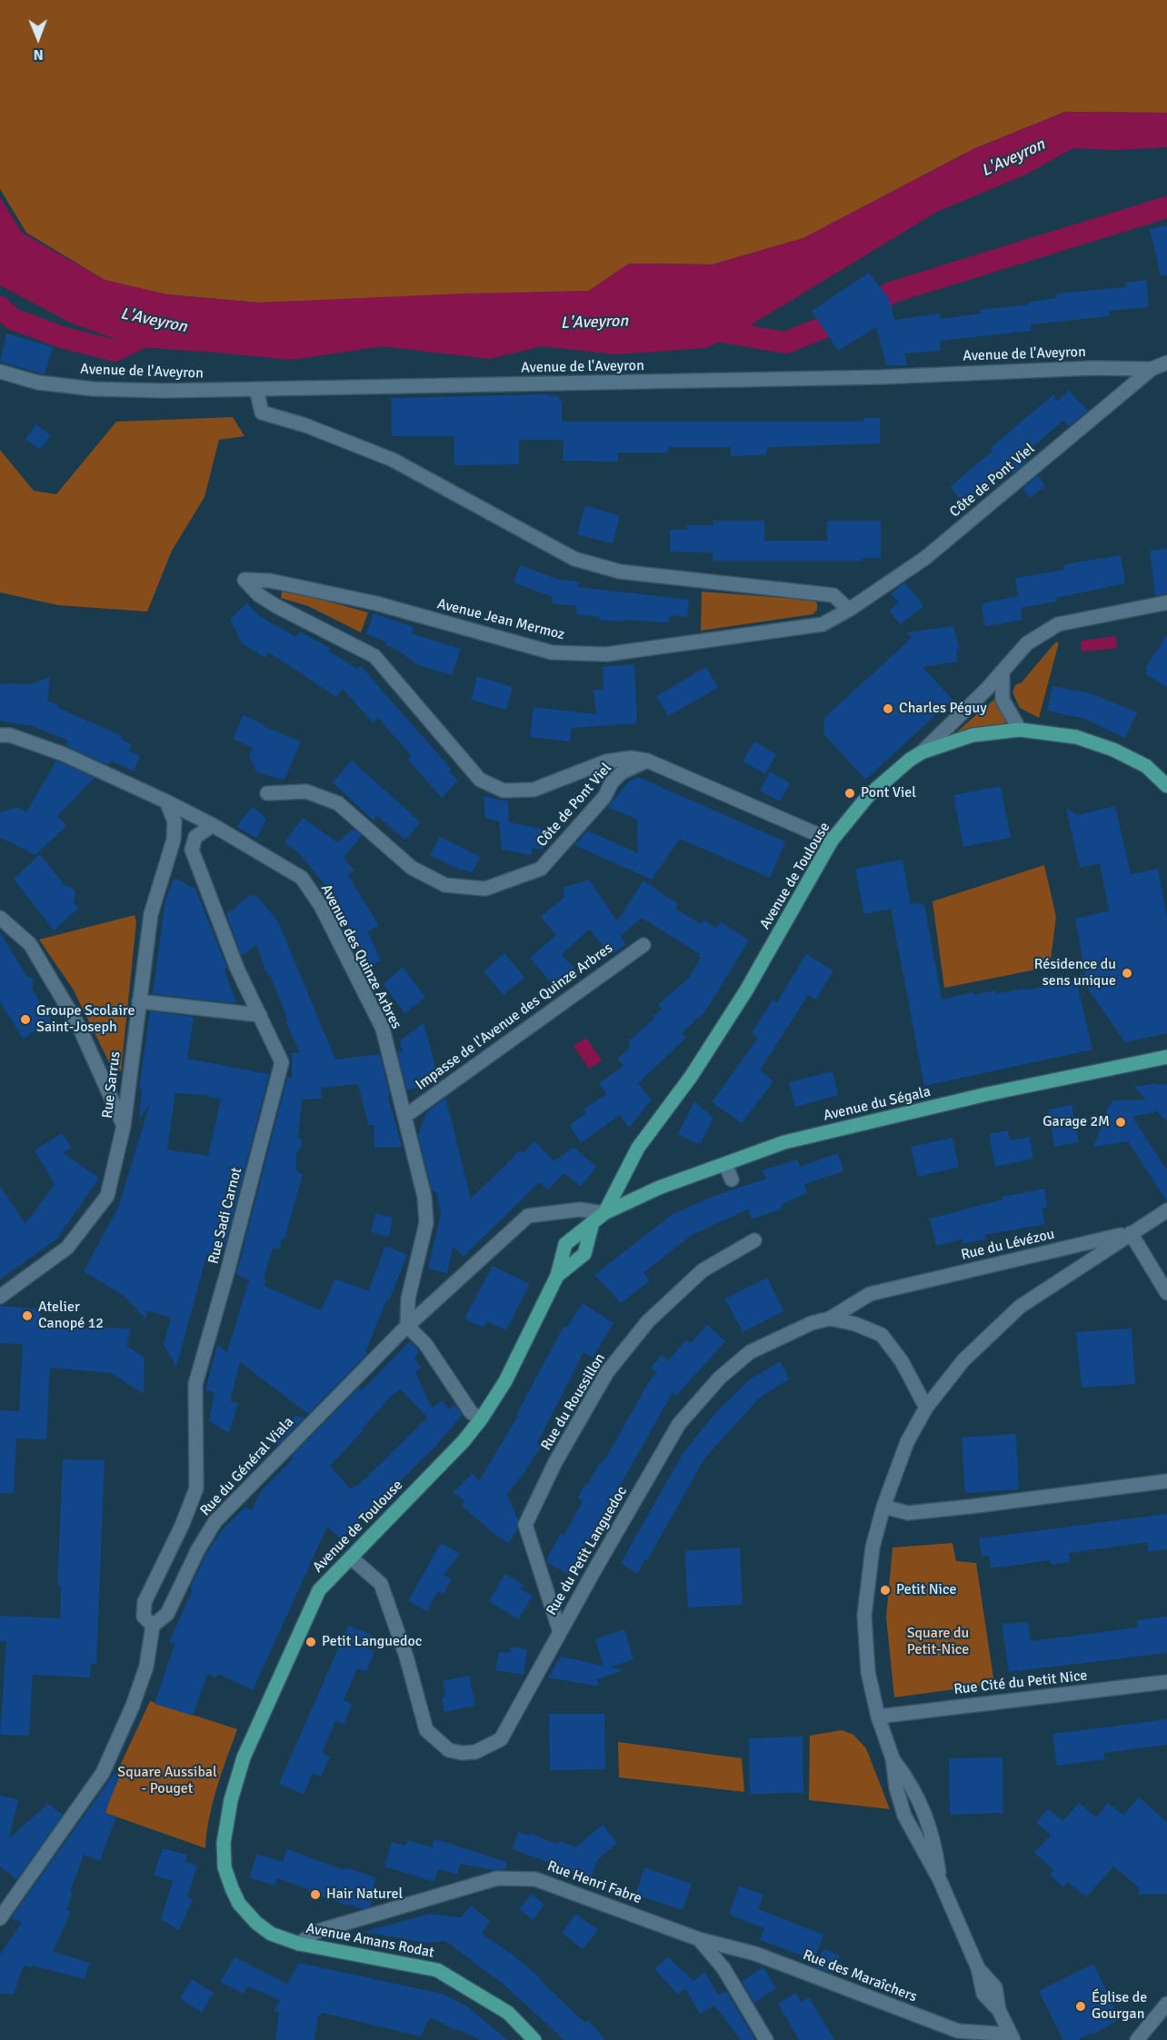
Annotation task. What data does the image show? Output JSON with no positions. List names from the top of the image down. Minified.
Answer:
{"streets":{"main road":["Avenue de Toulouse","Avenue du Ségala","Avenue Amans Rodat"],"street":["Avenue de l'Aveyron","Côte de Pont Viel","Avenue Jean Mermoz","Avenue des Quinze Arbres","Impasse de l'Avenue des Quinze Arbres","Rue Sarrus","Rue Sadi Carnot","Rue du Lévézou","Rue du Roussillon","Rue du Général Viala","Rue du Petit Languedoc","Rue Cité du Petit Nice","Rue Henri Fabre","Rue des Maraîchers"]},"crossings":[["Avenue de l'Aveyron","Côte de Pont Viel"],["Côte de Pont Viel","Avenue Jean Mermoz"],["Avenue Jean Mermoz","Avenue de Toulouse"],["Avenue de Toulouse","Avenue du Ségala"],["Avenue de Toulouse","Rue du Général Viala"],["Avenue de Toulouse","Rue du Petit Languedoc"],["Avenue de Toulouse","Avenue Amans Rodat"],["Avenue des Quinze Arbres","Impasse de l'Avenue des Quinze Arbres"],["Avenue des Quinze Arbres","Rue Sarrus"],["Avenue des Quinze Arbres","Rue du Général Viala"],["Avenue du Ségala","Rue du Général Viala"],["Rue Sadi Carnot","Rue du Général Viala"],["Rue du Lévézou","Rue du Petit Languedoc"],["Rue du Roussillon","Rue du Petit Languedoc"],["Rue Henri Fabre","Avenue Amans Rodat"],["Rue Henri Fabre","Rue des Maraîchers"]],"water":["L'Aveyron"],"parks":["Square du Petit-Nice","Square Aussibal - Pouget"],"places":["Charles Péguy","Pont Viel","Résidence du sens unique","Groupe Scolaire Saint-Joseph","Garage 2M","Atelier Canopé 12","Petit Nice","Petit Languedoc","Hair Naturel","Église de Gourgan"],"north":"bottom"}
